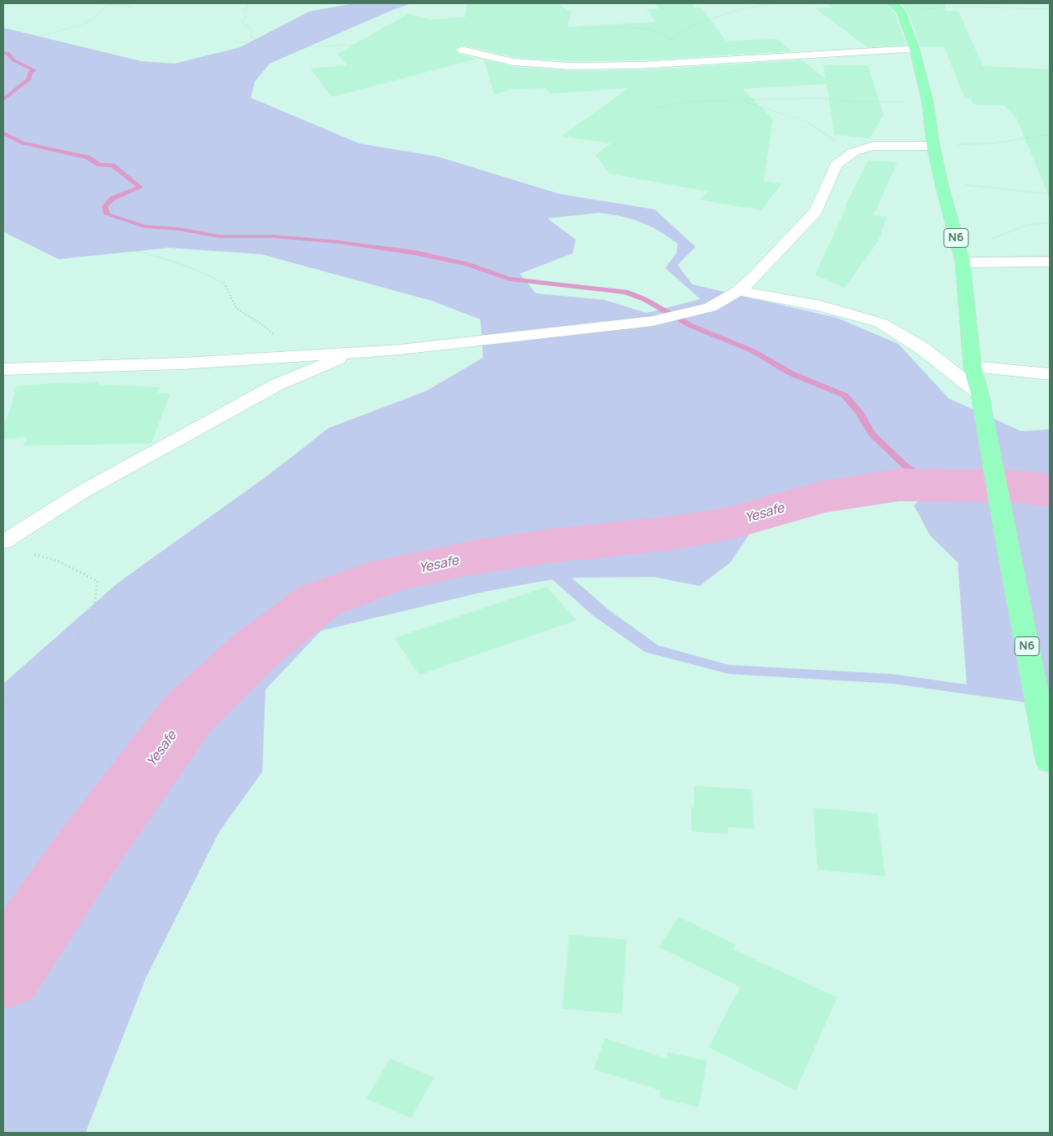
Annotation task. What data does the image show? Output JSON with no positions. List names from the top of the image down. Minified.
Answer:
{"streets":{"highway":["N6"]},"water":["Yesafe"]}
